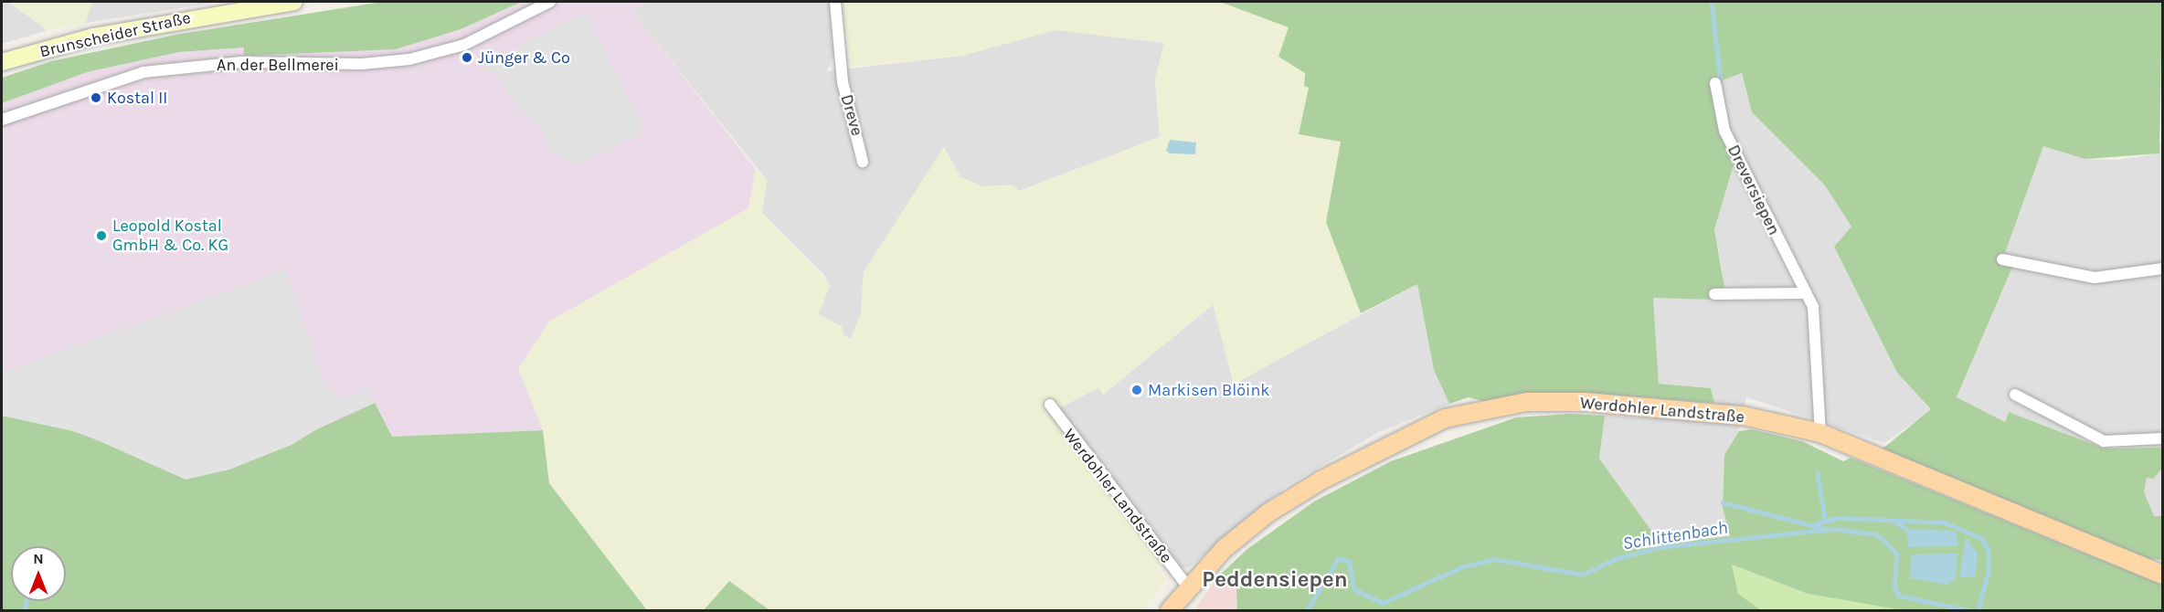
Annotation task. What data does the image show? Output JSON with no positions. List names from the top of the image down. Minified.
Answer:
{"streets":{"main road":["Brunscheider Straße","Werdohler Landstraße"],"street":["An der Bellmerei","Dreve","Dreversiepen"]},"crossings":[["Dreversiepen","Werdohler Landstraße"]],"districts":["Peddensiepen"],"water":["Schlittenbach"],"places":["Jünger & Co","Kostal II","Leopold Kostal GmbH & Co. KG","Markisen Blöink"],"north":"top"}
